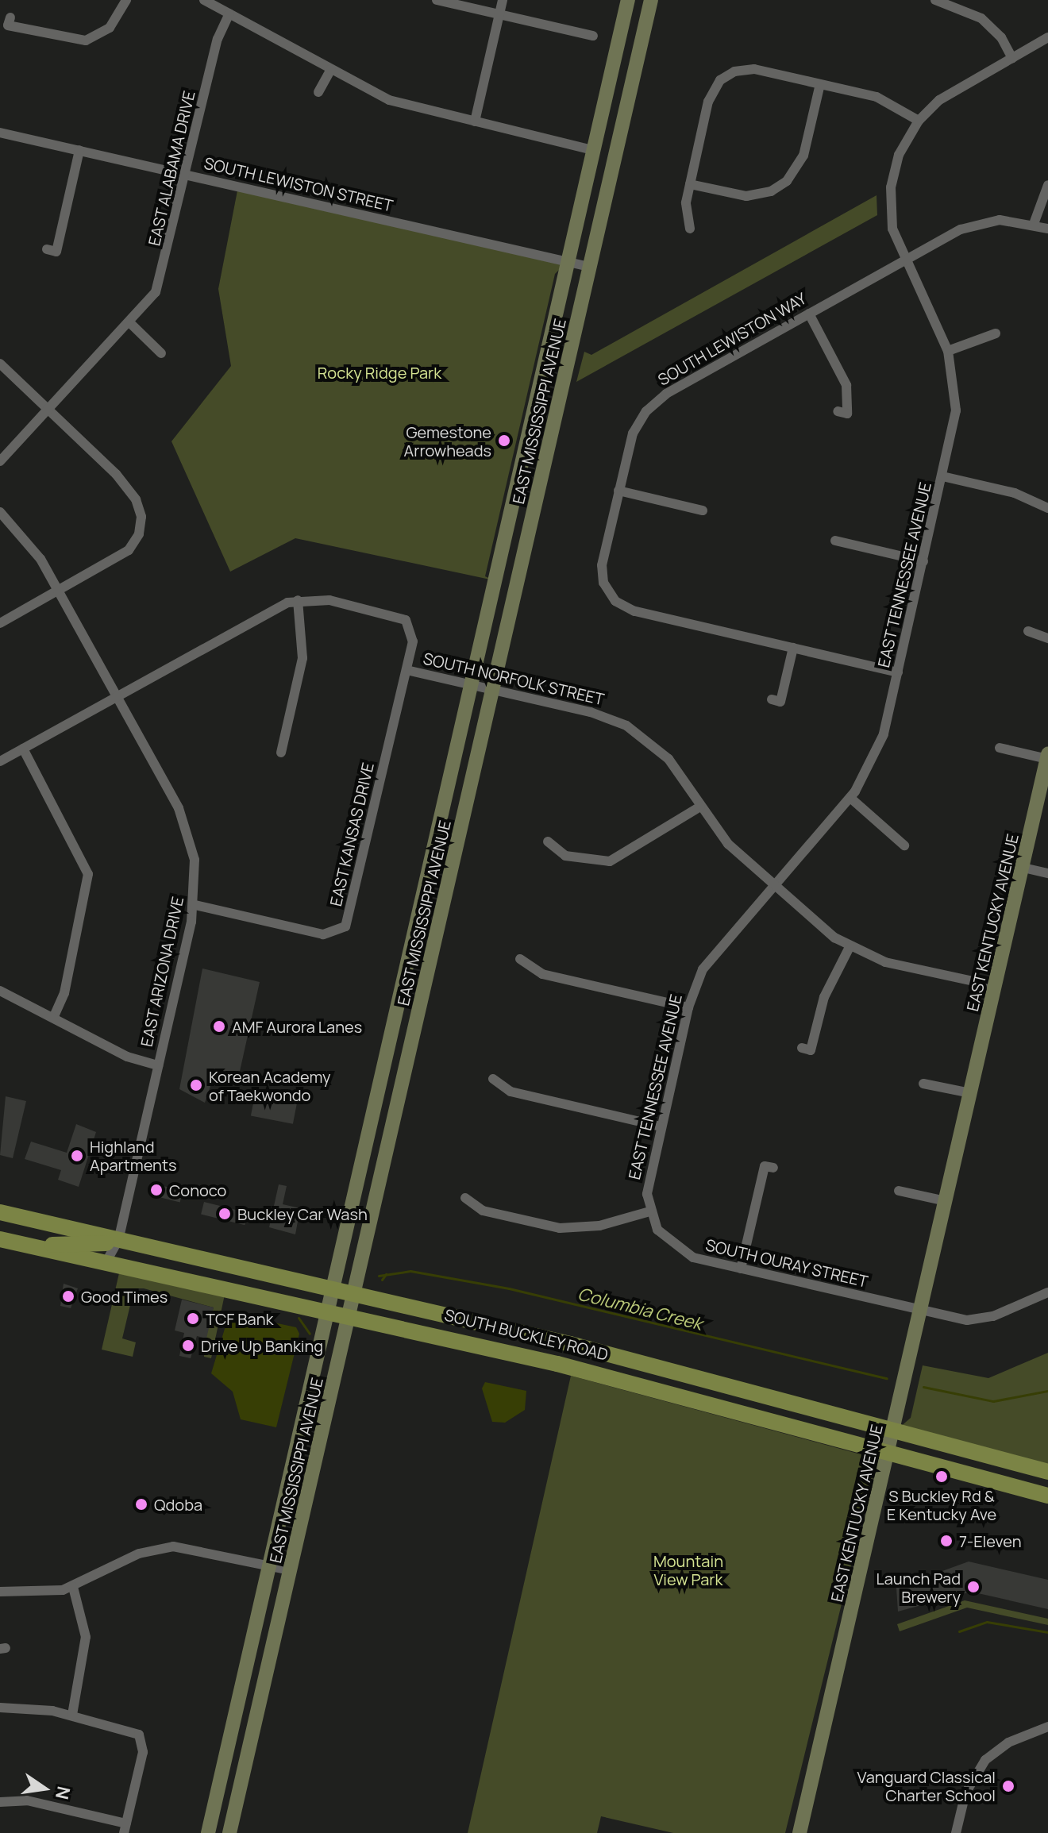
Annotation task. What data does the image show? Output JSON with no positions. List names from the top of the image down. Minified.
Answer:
{"streets":{"main road":["EAST MISSISSIPPI AVENUE","EAST KENTUCKY AVENUE","SOUTH BUCKLEY ROAD"],"street":["EAST ALABAMA DRIVE","SOUTH LEWISTON STREET","SOUTH LEWISTON WAY","EAST TENNESSEE AVENUE","SOUTH NORFOLK STREET","EAST KANSAS DRIVE","EAST ARIZONA DRIVE","SOUTH OURAY STREET"]},"crossings":[["EAST ALABAMA DRIVE","SOUTH LEWISTON STREET"],["SOUTH LEWISTON STREET","EAST MISSISSIPPI AVENUE"],["SOUTH LEWISTON WAY","EAST TENNESSEE AVENUE"],["EAST MISSISSIPPI AVENUE","SOUTH NORFOLK STREET"],["EAST MISSISSIPPI AVENUE","SOUTH BUCKLEY ROAD"],["EAST TENNESSEE AVENUE","SOUTH NORFOLK STREET"],["EAST TENNESSEE AVENUE","SOUTH OURAY STREET"],["SOUTH NORFOLK STREET","EAST KANSAS DRIVE"],["SOUTH NORFOLK STREET","EAST KENTUCKY AVENUE"],["SOUTH NORFOLK STREET","EAST ARIZONA DRIVE"],["EAST KANSAS DRIVE","EAST ARIZONA DRIVE"],["EAST KENTUCKY AVENUE","SOUTH OURAY STREET"],["EAST KENTUCKY AVENUE","SOUTH BUCKLEY ROAD"],["EAST ARIZONA DRIVE","SOUTH BUCKLEY ROAD"]],"water":["Columbia Creek"],"parks":["Rocky Ridge Park","Mountain View Park"],"places":["Gemestone Arrowheads","AMF Aurora Lanes","Korean Academy of Taekwondo","Highland Apartments","Conoco","Buckley Car Wash","Good Times","TCF Bank","Drive Up Banking","S Buckley Rd & E Kentucky Ave","Qdoba","7-Eleven","Launch Pad Brewery","Vanguard Classical Charter School"],"north":"right"}
